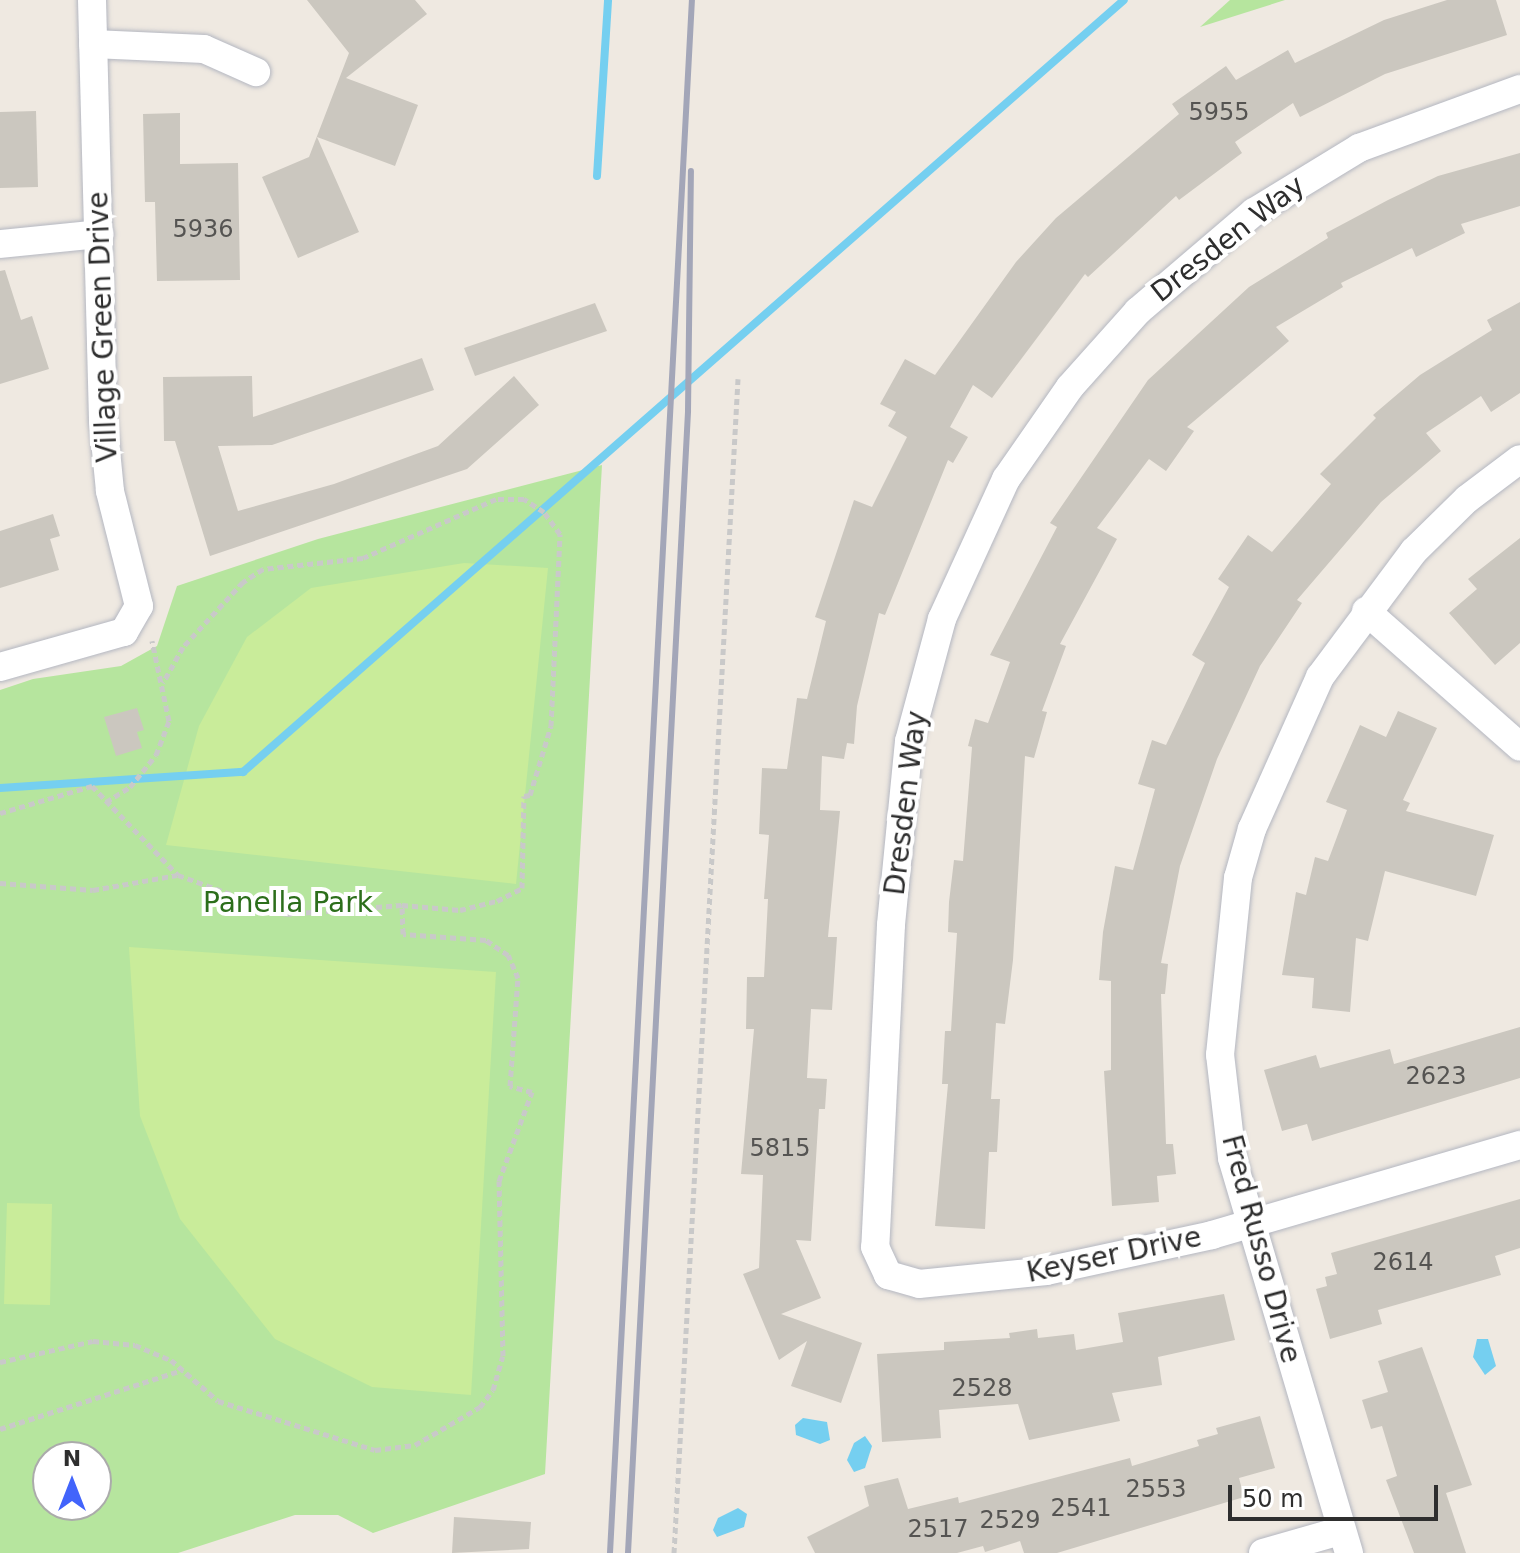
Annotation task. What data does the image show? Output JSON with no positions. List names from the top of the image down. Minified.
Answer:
{"streets":{"street":["Dresden Way","Village Green Drive","Fred Russo Drive","Keyser Drive"]},"crossings":[["Dresden Way","Keyser Drive"],["Fred Russo Drive","Keyser Drive"]],"parks":["Panella Park"],"house_numbers":["5955","5936","2623","5815","2614","2528","2553","2541","2529","2517"],"scale_bar":"50 m","north":"top"}
